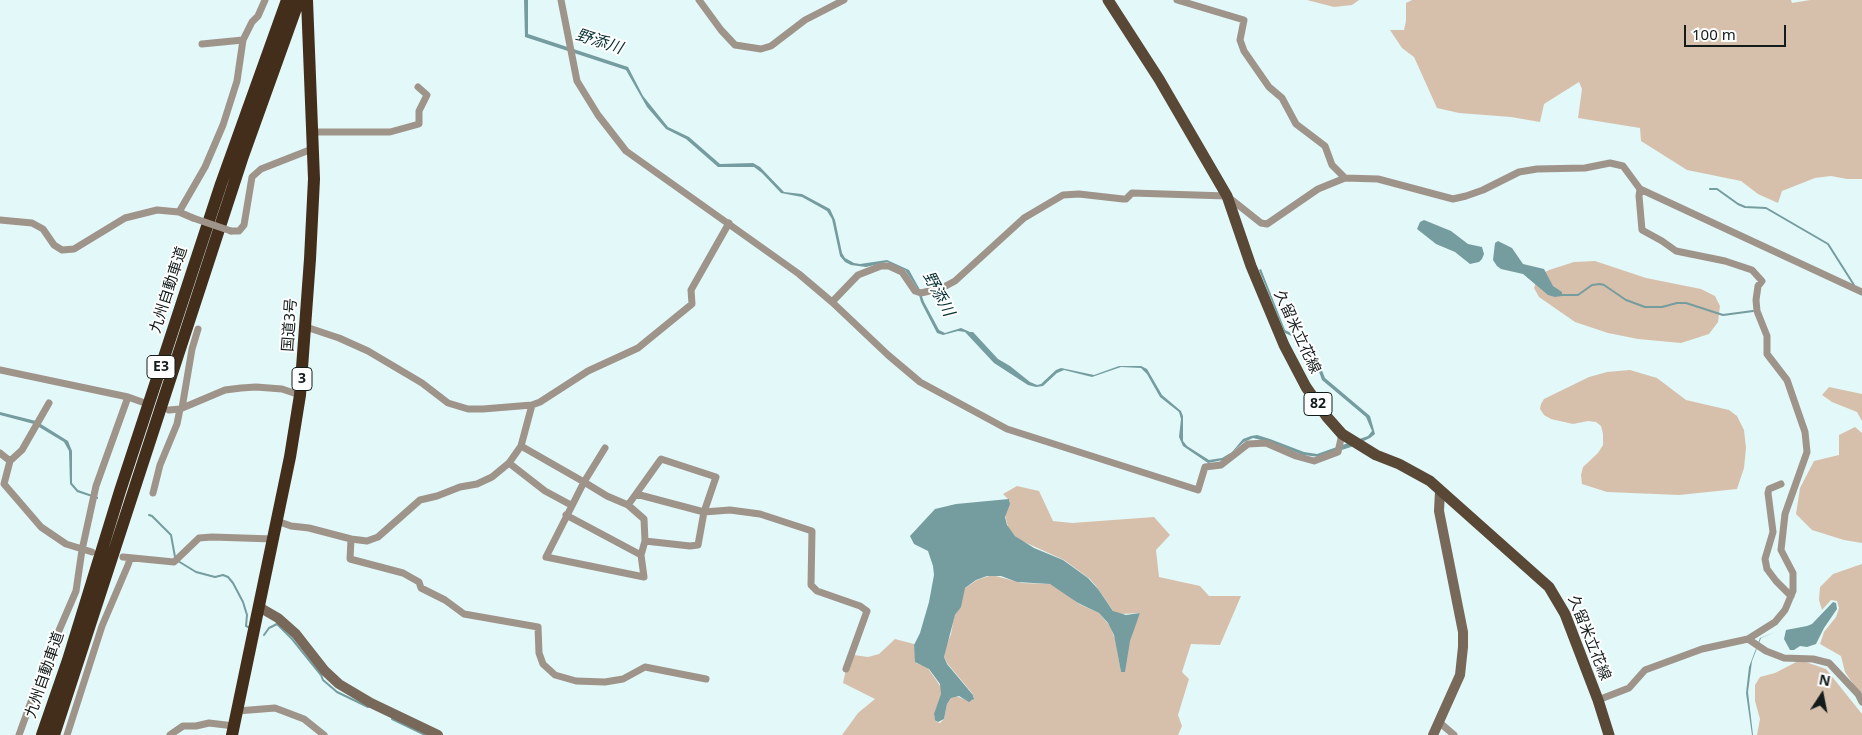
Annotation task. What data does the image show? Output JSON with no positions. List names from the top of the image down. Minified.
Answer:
{"streets":{"highway":["九州自動車道","国道3号","E3","3"],"main road":["久留米立花線","82"]},"water":["野添川"],"scale_bar":"100 m","north":"top"}
